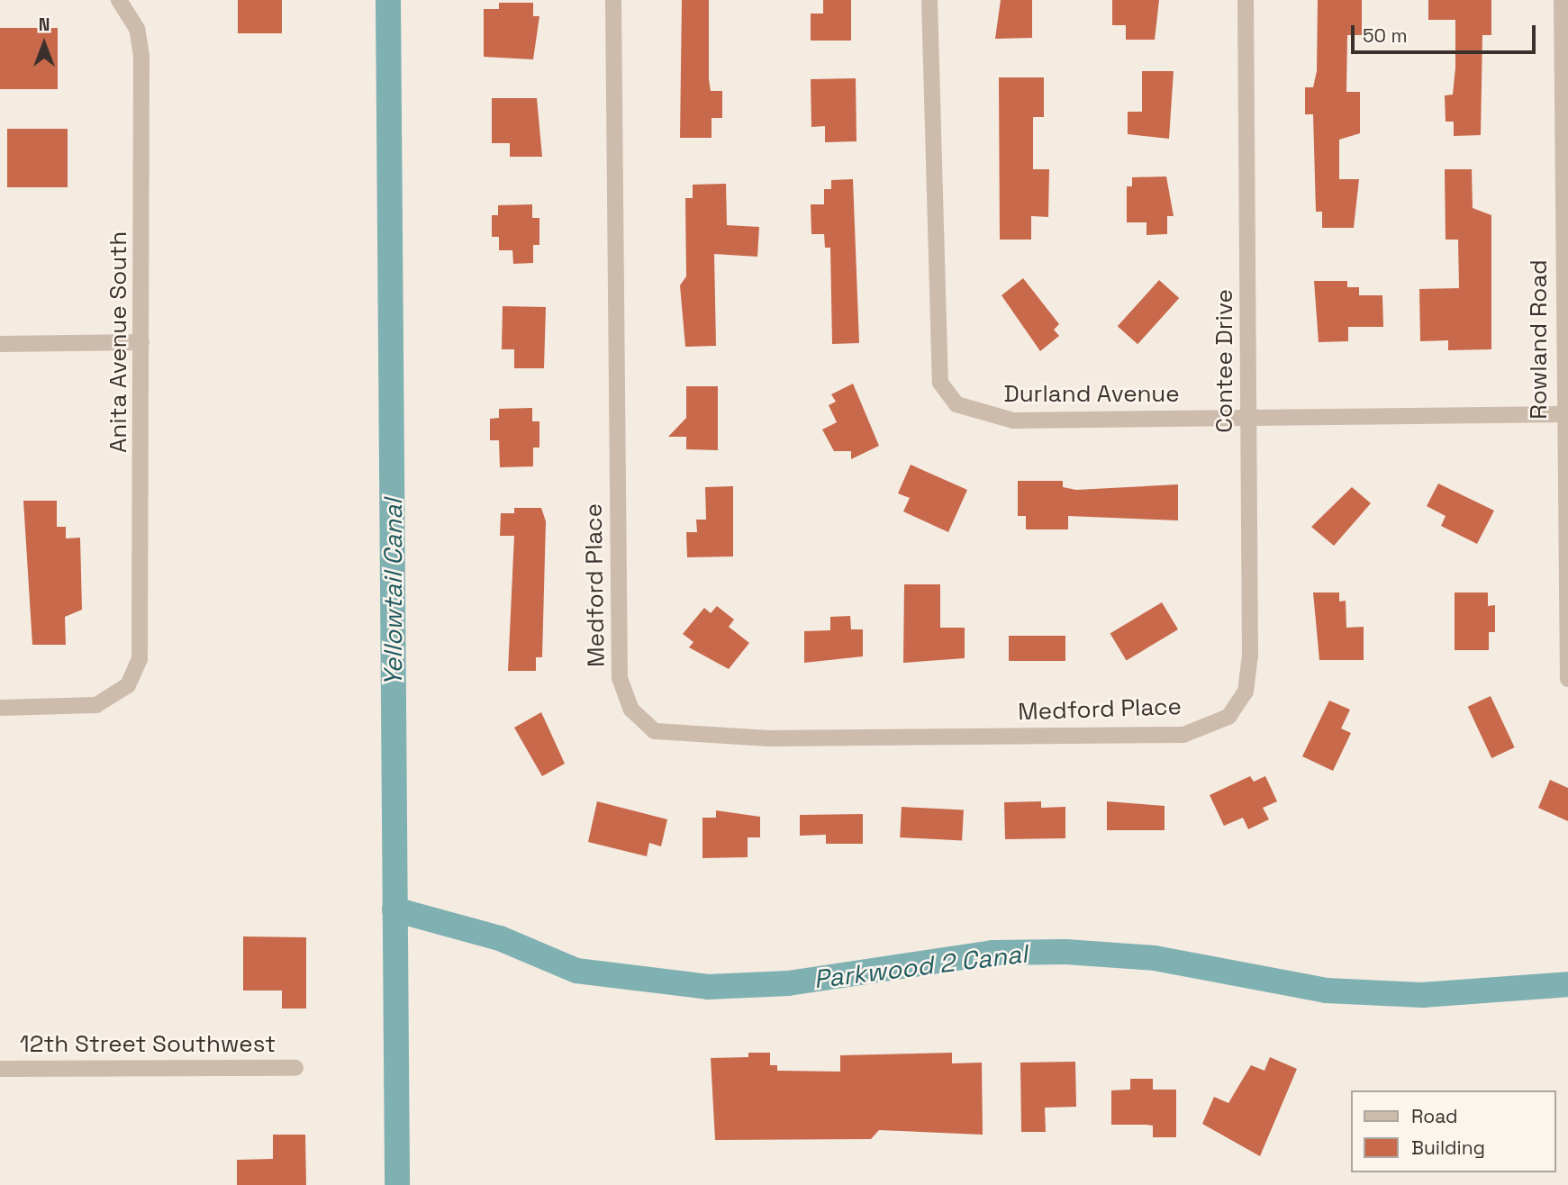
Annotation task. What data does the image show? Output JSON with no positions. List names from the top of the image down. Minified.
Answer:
{"streets":{"street":["Rowland Road","Anita Avenue South","Contee Drive","Durland Avenue","Medford Place","12th Street Southwest"]},"crossings":[["Rowland Road","Durland Avenue"],["Contee Drive","Durland Avenue"],["Contee Drive","Medford Place"]],"water":["Yellowtail Canal","Parkwood 2 Canal"],"legend":["Road","Building"],"scale_bar":"50 m","north":"top"}
